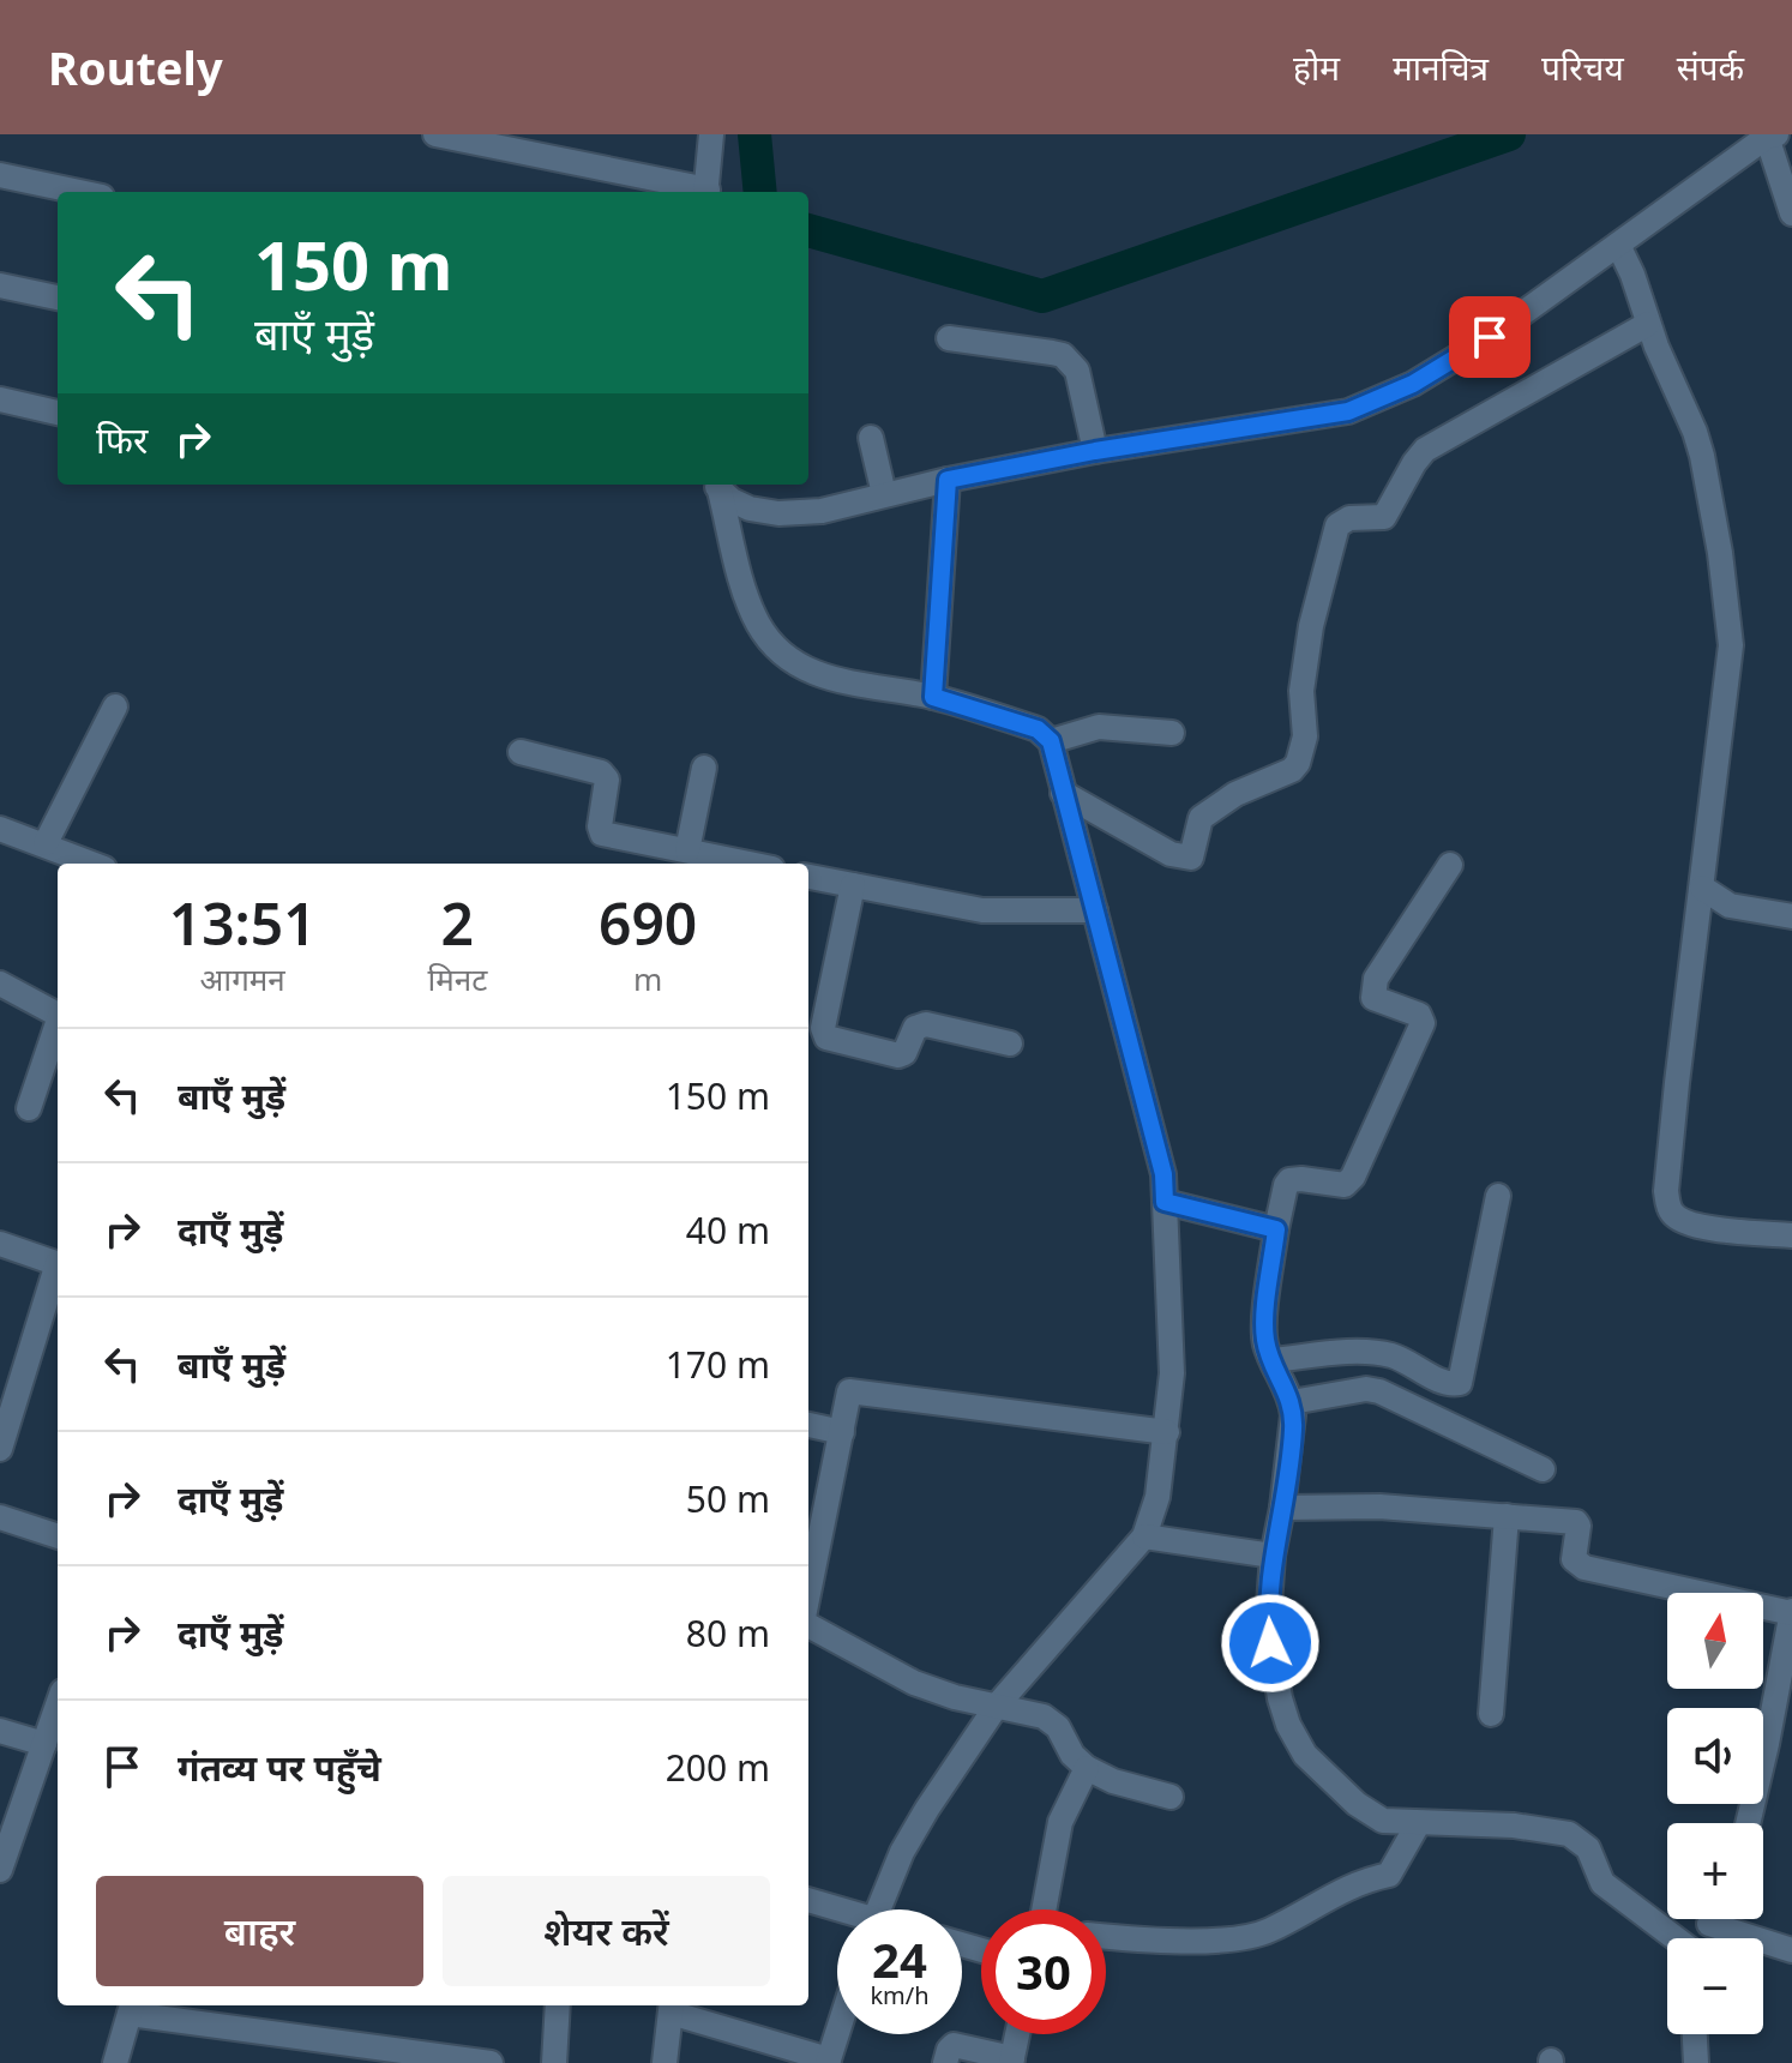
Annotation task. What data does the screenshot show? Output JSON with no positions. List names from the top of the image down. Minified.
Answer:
{"north":"top","page":{"header":"Routely","nav":["होम","मानचित्र","परिचय","संपर्क"],"turn":["150 m","बाएँ मुड़ें"],"then":"फिर","eta":["13:51","आगमन","2","मिनट","690","m"],"list":[{"name":"बाएँ मुड़ें","value":"150 m"},{"name":"दाएँ मुड़ें","value":"40 m"},{"name":"बाएँ मुड़ें","value":"170 m"},{"name":"दाएँ मुड़ें","value":"50 m"},{"name":"दाएँ मुड़ें","value":"80 m"},{"name":"गंतव्य पर पहुँचे","value":"200 m"}],"map_buttons":["+","−"],"buttons":["बाहर","शेयर करें"],"speed":"24 km/h","limit":"30"}}
